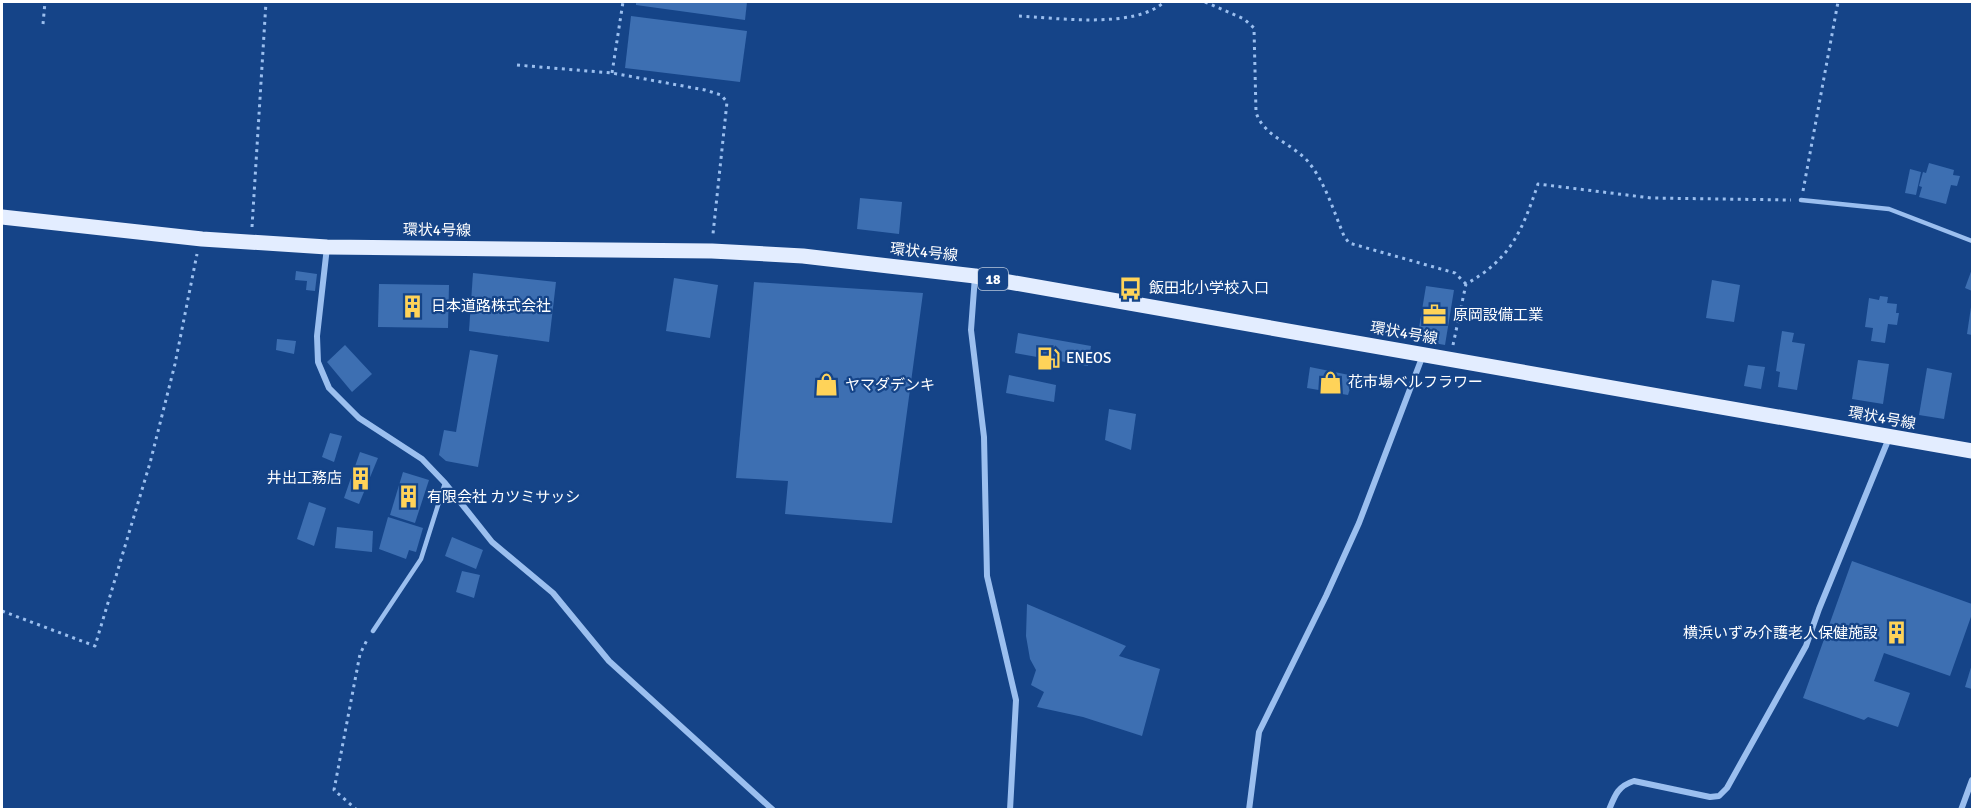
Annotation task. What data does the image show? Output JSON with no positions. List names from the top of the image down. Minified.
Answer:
{"streets":{"main road":["環状4号線","18"]},"places":{"bus stop":["飯田北小学校入口"],"building":["日本道路株式会社","井出工務店","有限会社 カツミサッシ","横浜いずみ介護老人保健施設"],"office":["原岡設備工業"],"fuel station":["ENEOS"],"shop":["花市場ベルフラワー","ヤマダデンキ"]}}
